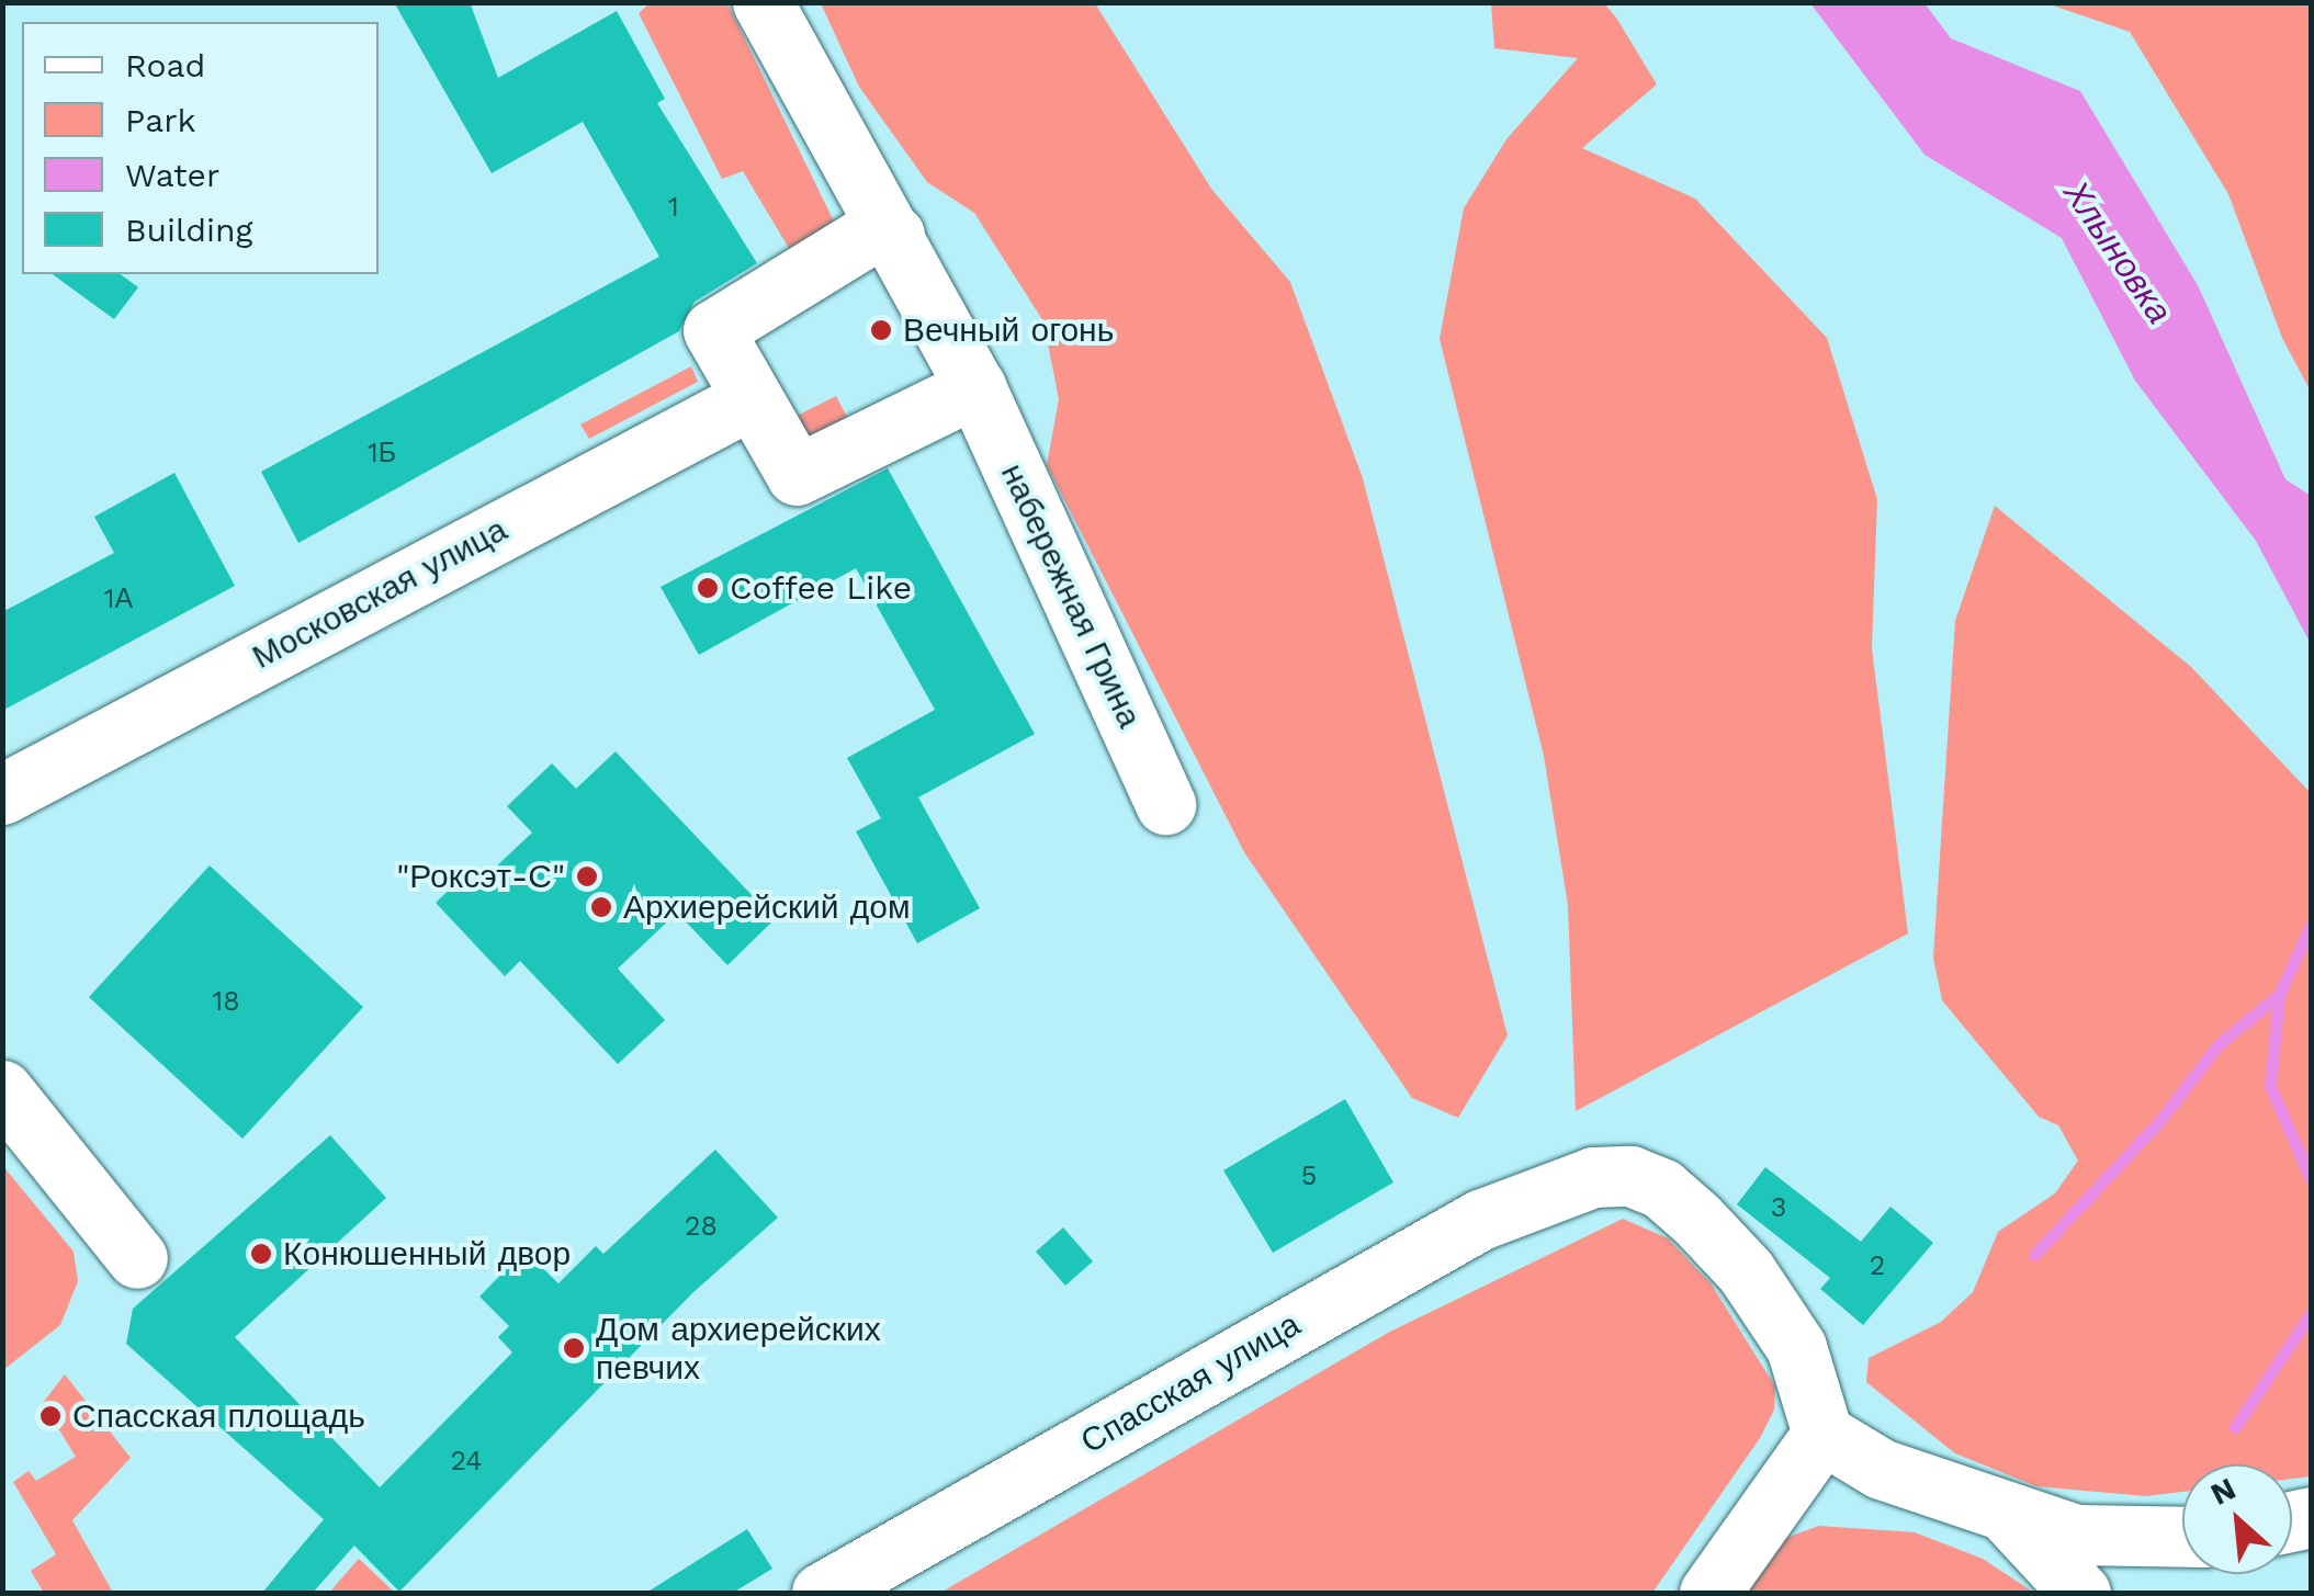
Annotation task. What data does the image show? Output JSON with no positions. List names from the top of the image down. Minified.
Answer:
{"streets":{"street":["Московская улица","набережная Грина","Спасская улица"]},"water":["Хлыновка"],"places":["Вечный огонь","Coffee Like","\"Роксэт-С\"","Архиерейский дом","Конюшенный двор","Дом архиерейских певчих","Спасская площадь"],"house_numbers":["1","1Б","1А","18","5","3","28","2","24"],"legend":["Road","Park","Water","Building"],"north":"top left"}
